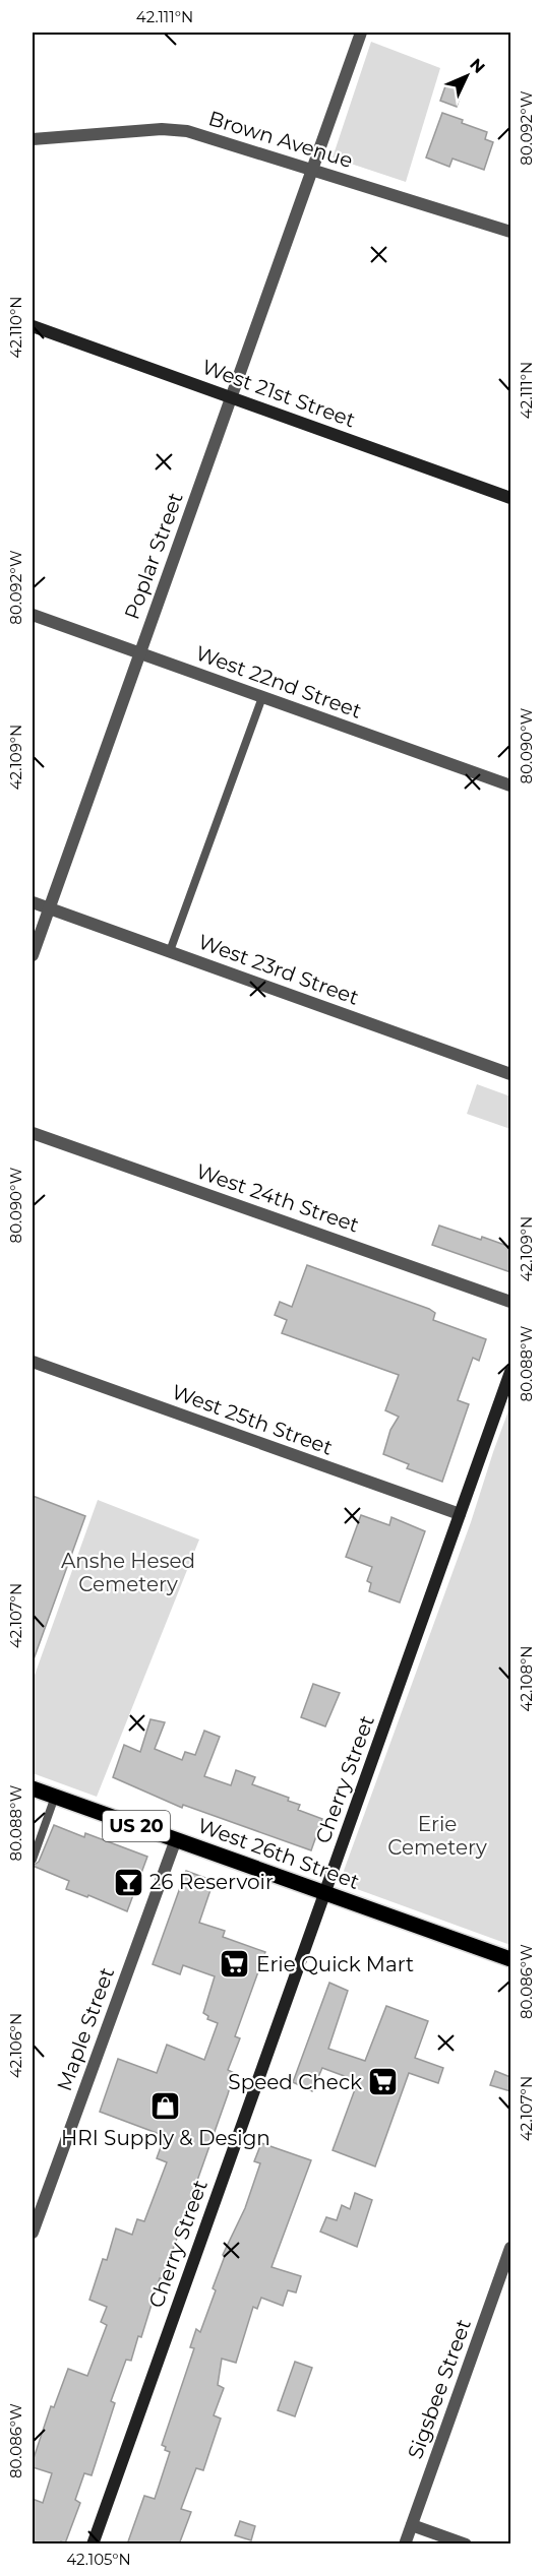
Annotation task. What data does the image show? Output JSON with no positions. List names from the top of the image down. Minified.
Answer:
{"streets":{"main road":["US 20","West 26th Street"],"street":["Brown Avenue","West 21st Street","Poplar Street","West 22nd Street","West 23rd Street","West 24th Street","West 25th Street","Cherry Street","Maple Street","Sigsbee Street"]},"crossings":[["Brown Avenue","Poplar Street"],["West 21st Street","Poplar Street"],["Poplar Street","West 22nd Street"],["Poplar Street","West 23rd Street"],["West 25th Street","Cherry Street"],["Cherry Street","West 26th Street"],["West 26th Street","Maple Street"]],"parks":["Anshe Hesed Cemetery","Erie Cemetery"],"places":{"bar":["26 Reservoir"],"supermarket":["Erie Quick Mart","Speed Check"],"shop":["HRI Supply & Design"]},"north":"top right","coordinates":["42.111°N","80.092°W","42.110°N","80.090°W","42.109°N","80.088°W","42.107°N","42.108°N","80.086°W","42.106°N","42.105°N"]}
